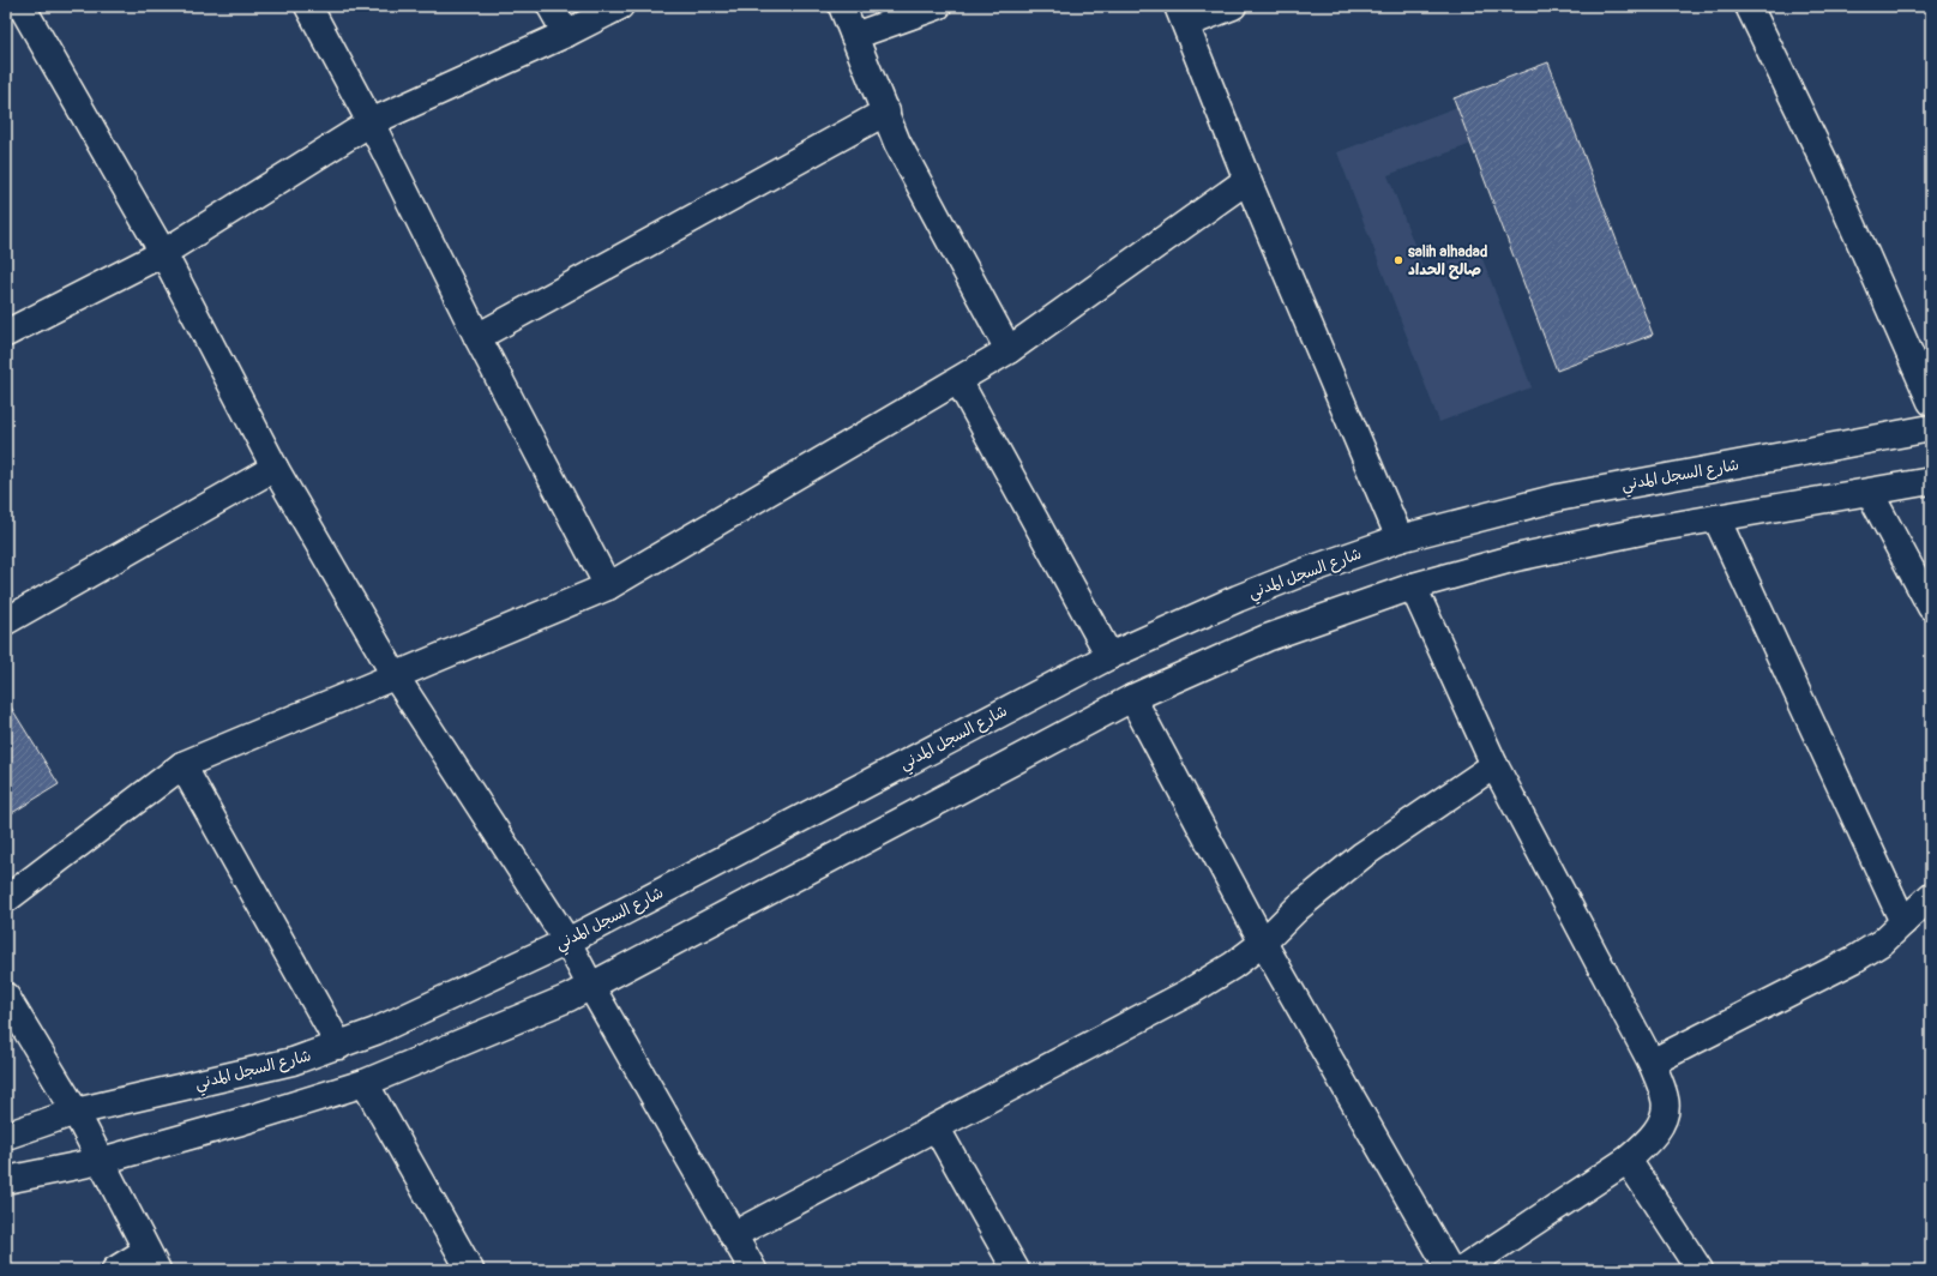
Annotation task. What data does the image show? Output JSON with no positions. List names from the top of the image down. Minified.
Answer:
{"streets":{"street":["شارع السجل المدني"]},"places":["salih alhadad صالح الحداد"]}
